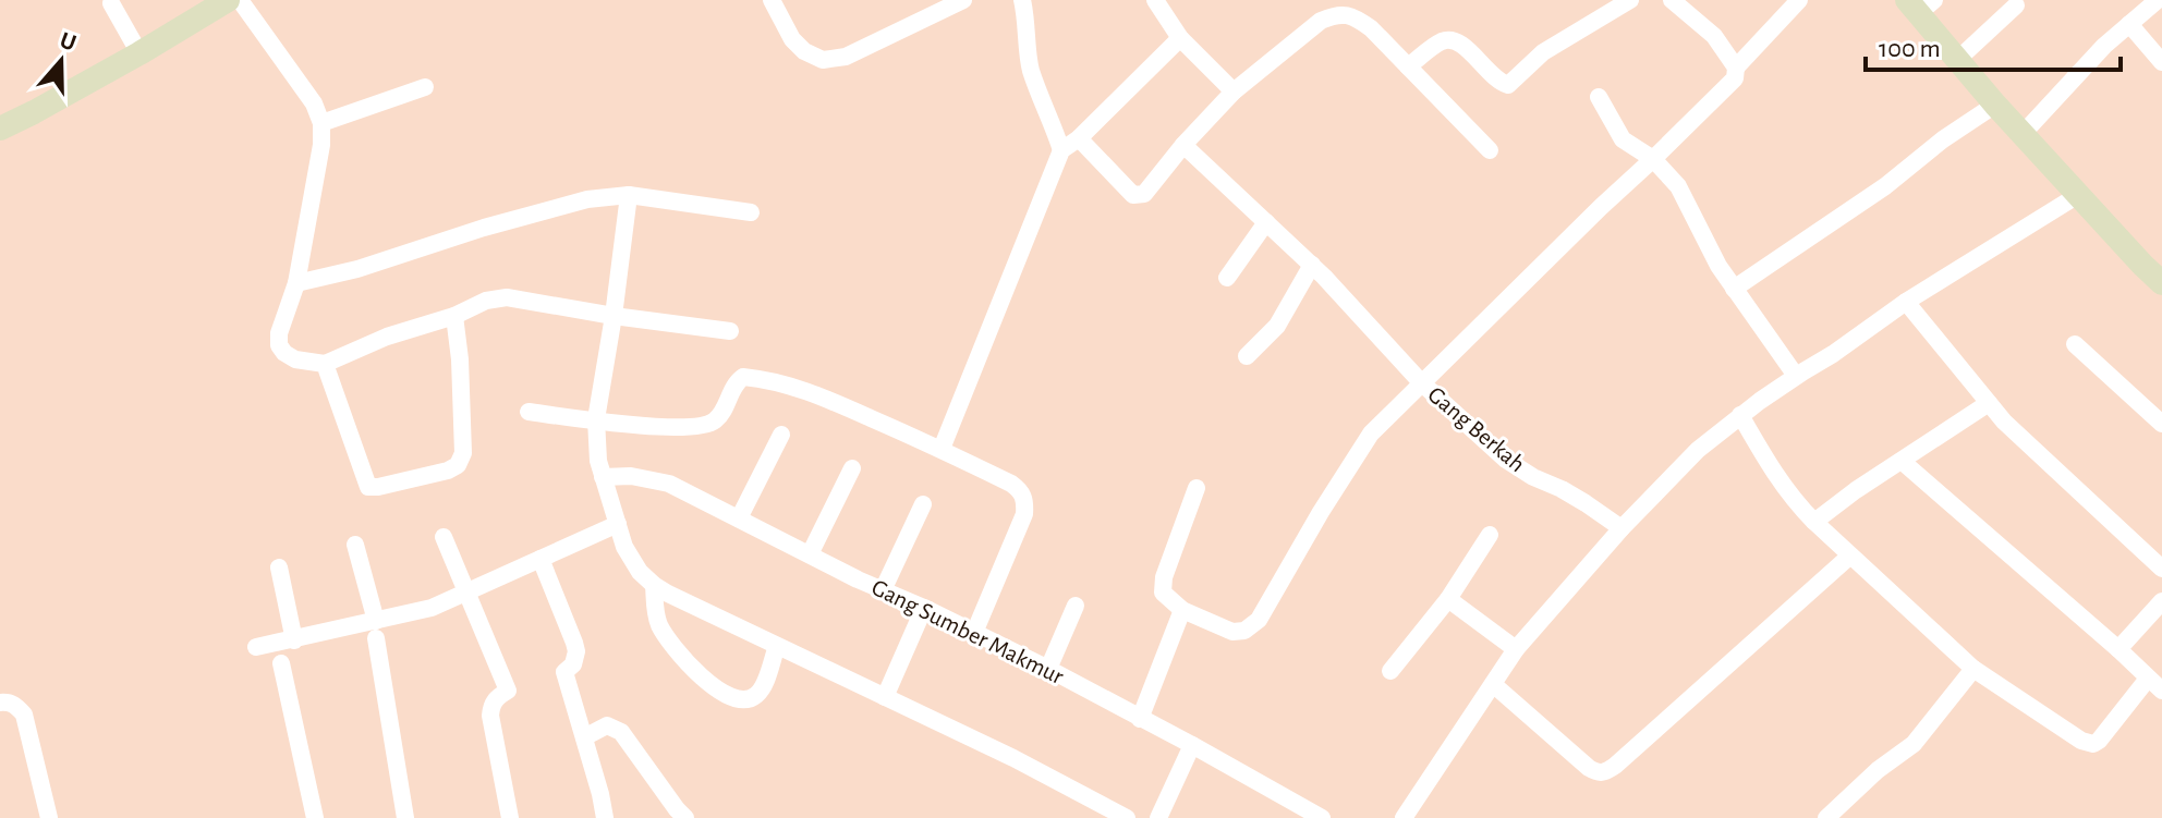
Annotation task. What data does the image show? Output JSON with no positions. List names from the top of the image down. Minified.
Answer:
{"streets":{"street":["Gang Berkah","Gang Sumber Makmur"]},"scale_bar":"100 m","north":"top"}
